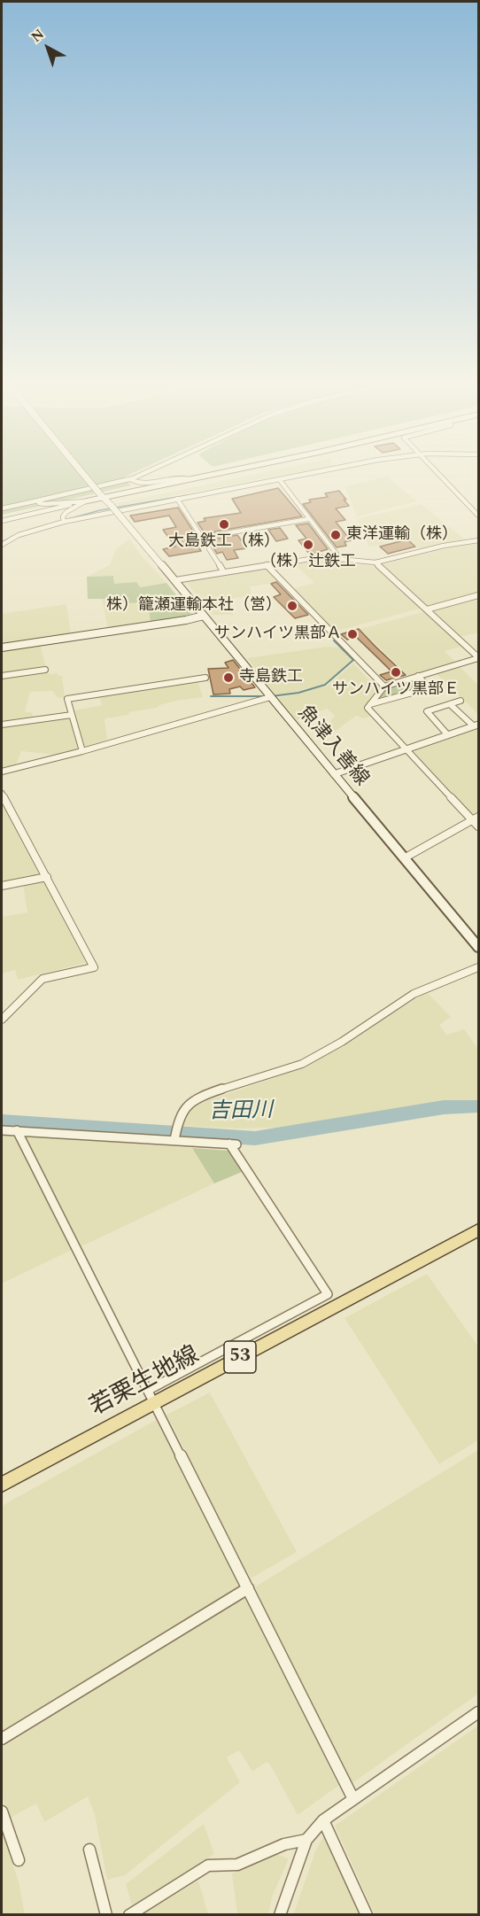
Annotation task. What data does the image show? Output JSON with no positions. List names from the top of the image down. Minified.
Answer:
{"streets":{"main road":["魚津入善線","53","若栗生地線"]},"water":["吉田川"],"places":["大島鉄工（株）","東洋運輸（株）","（株）辻鉄工","株）籠瀬運輸本社（営）","サンハイツ黒部Ａ","サンハイツ黒部Ｅ","寺島鉄工"],"north":"top left"}
